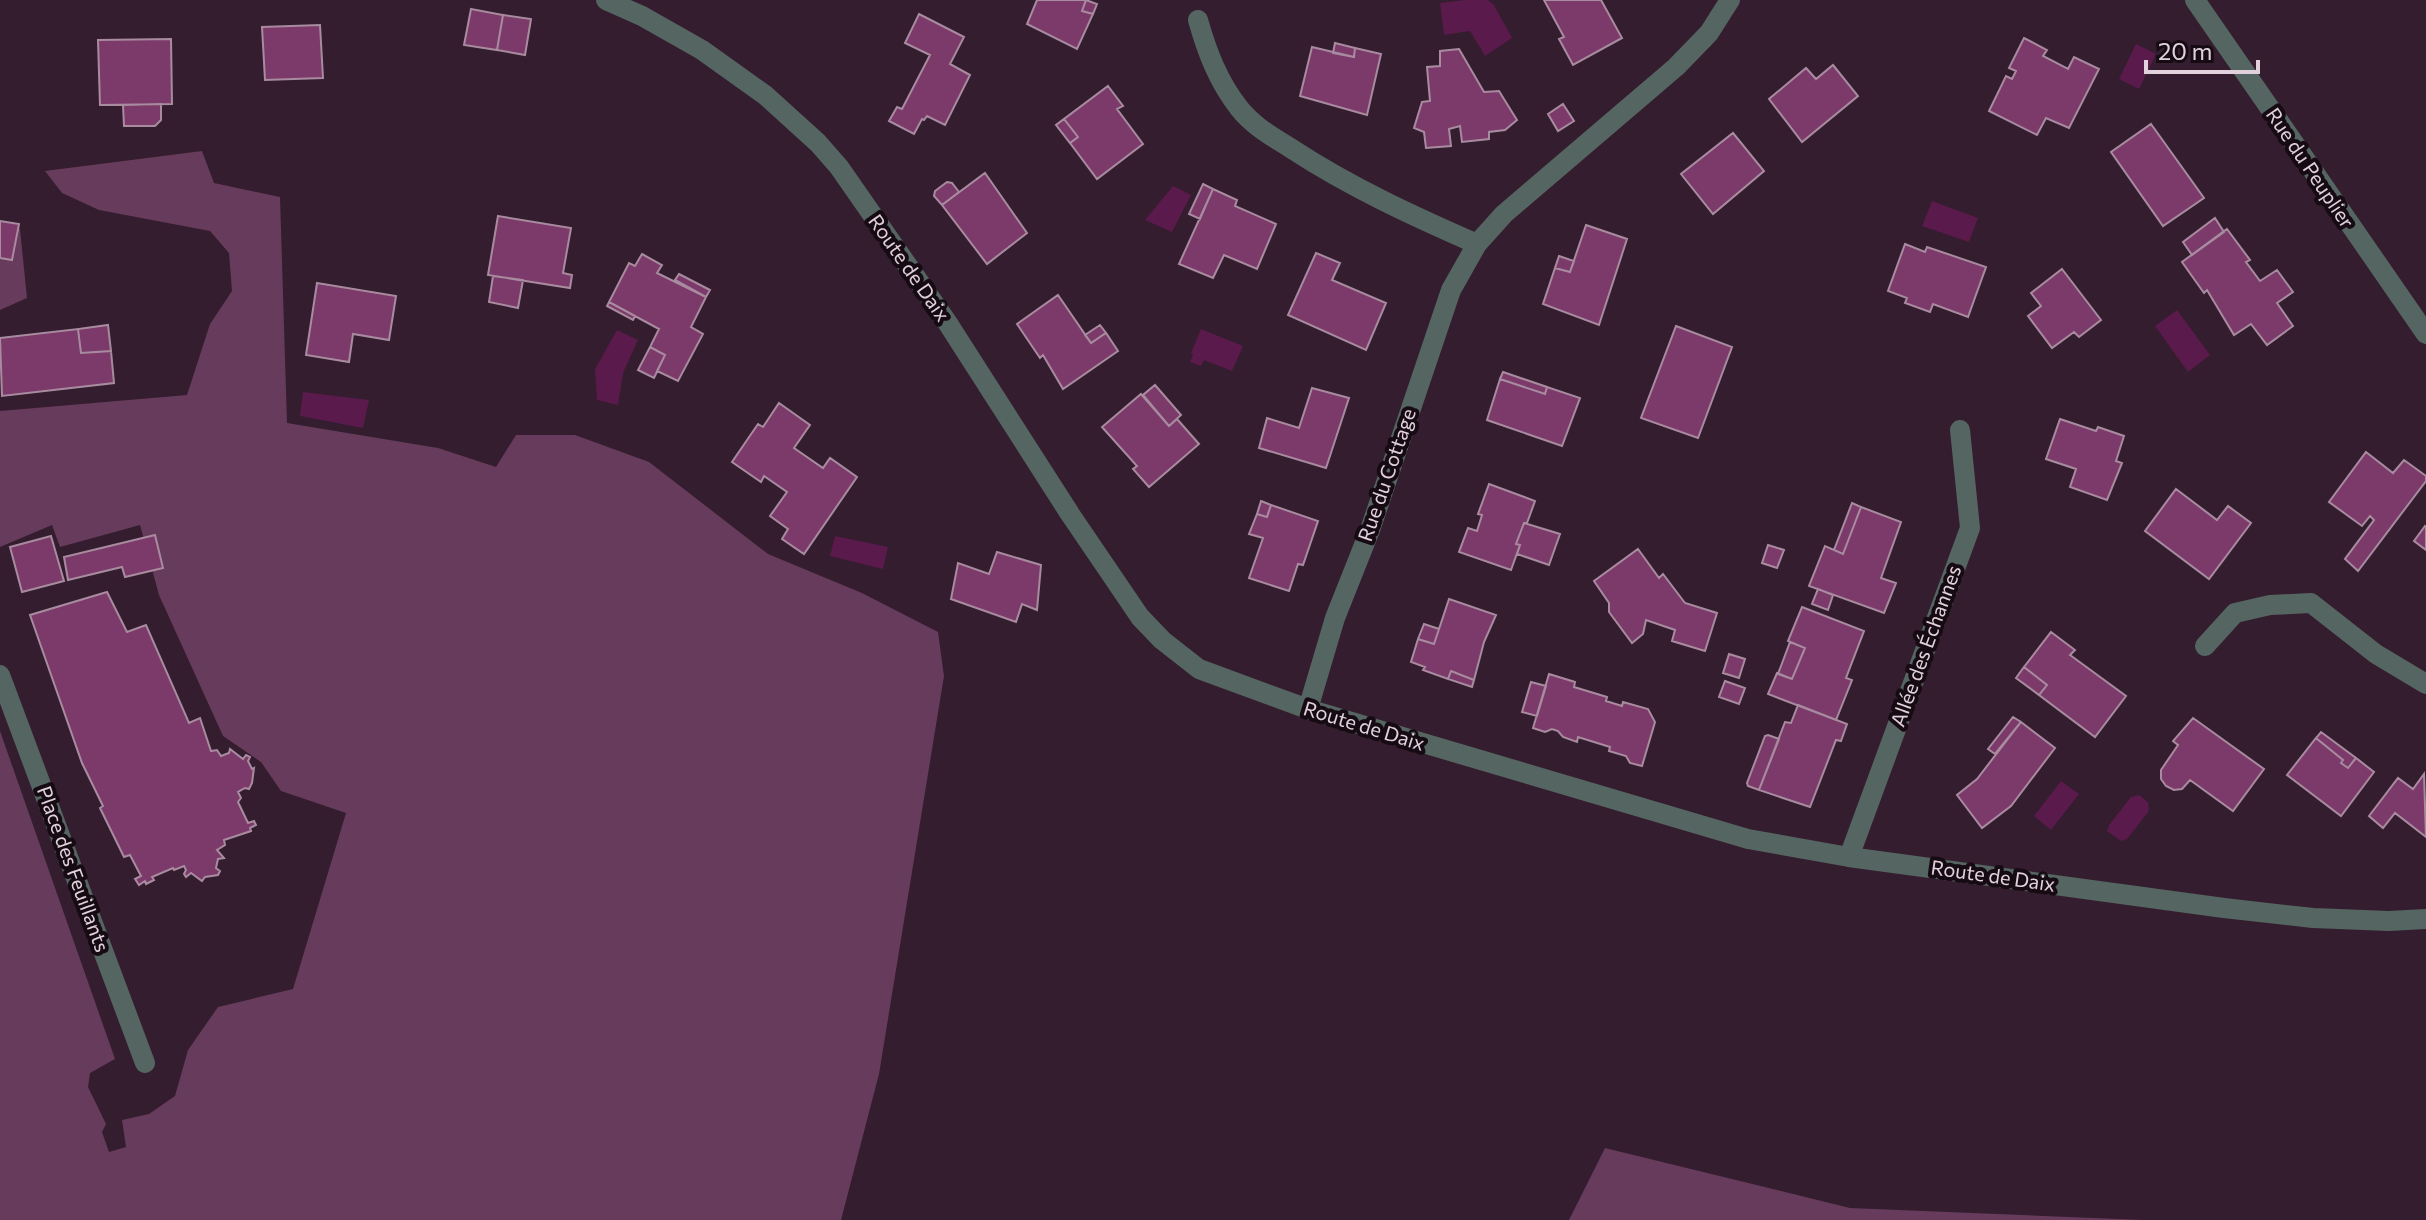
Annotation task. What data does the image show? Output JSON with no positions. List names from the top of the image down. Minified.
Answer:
{"streets":{"street":["Rue du Peuplier","Route de Daix","Rue du Cottage","Allée des Échannes","Place des Feuillants"]},"crossings":[["Route de Daix","Rue du Cottage"],["Route de Daix","Allée des Échannes"]],"scale_bar":"20 m"}
